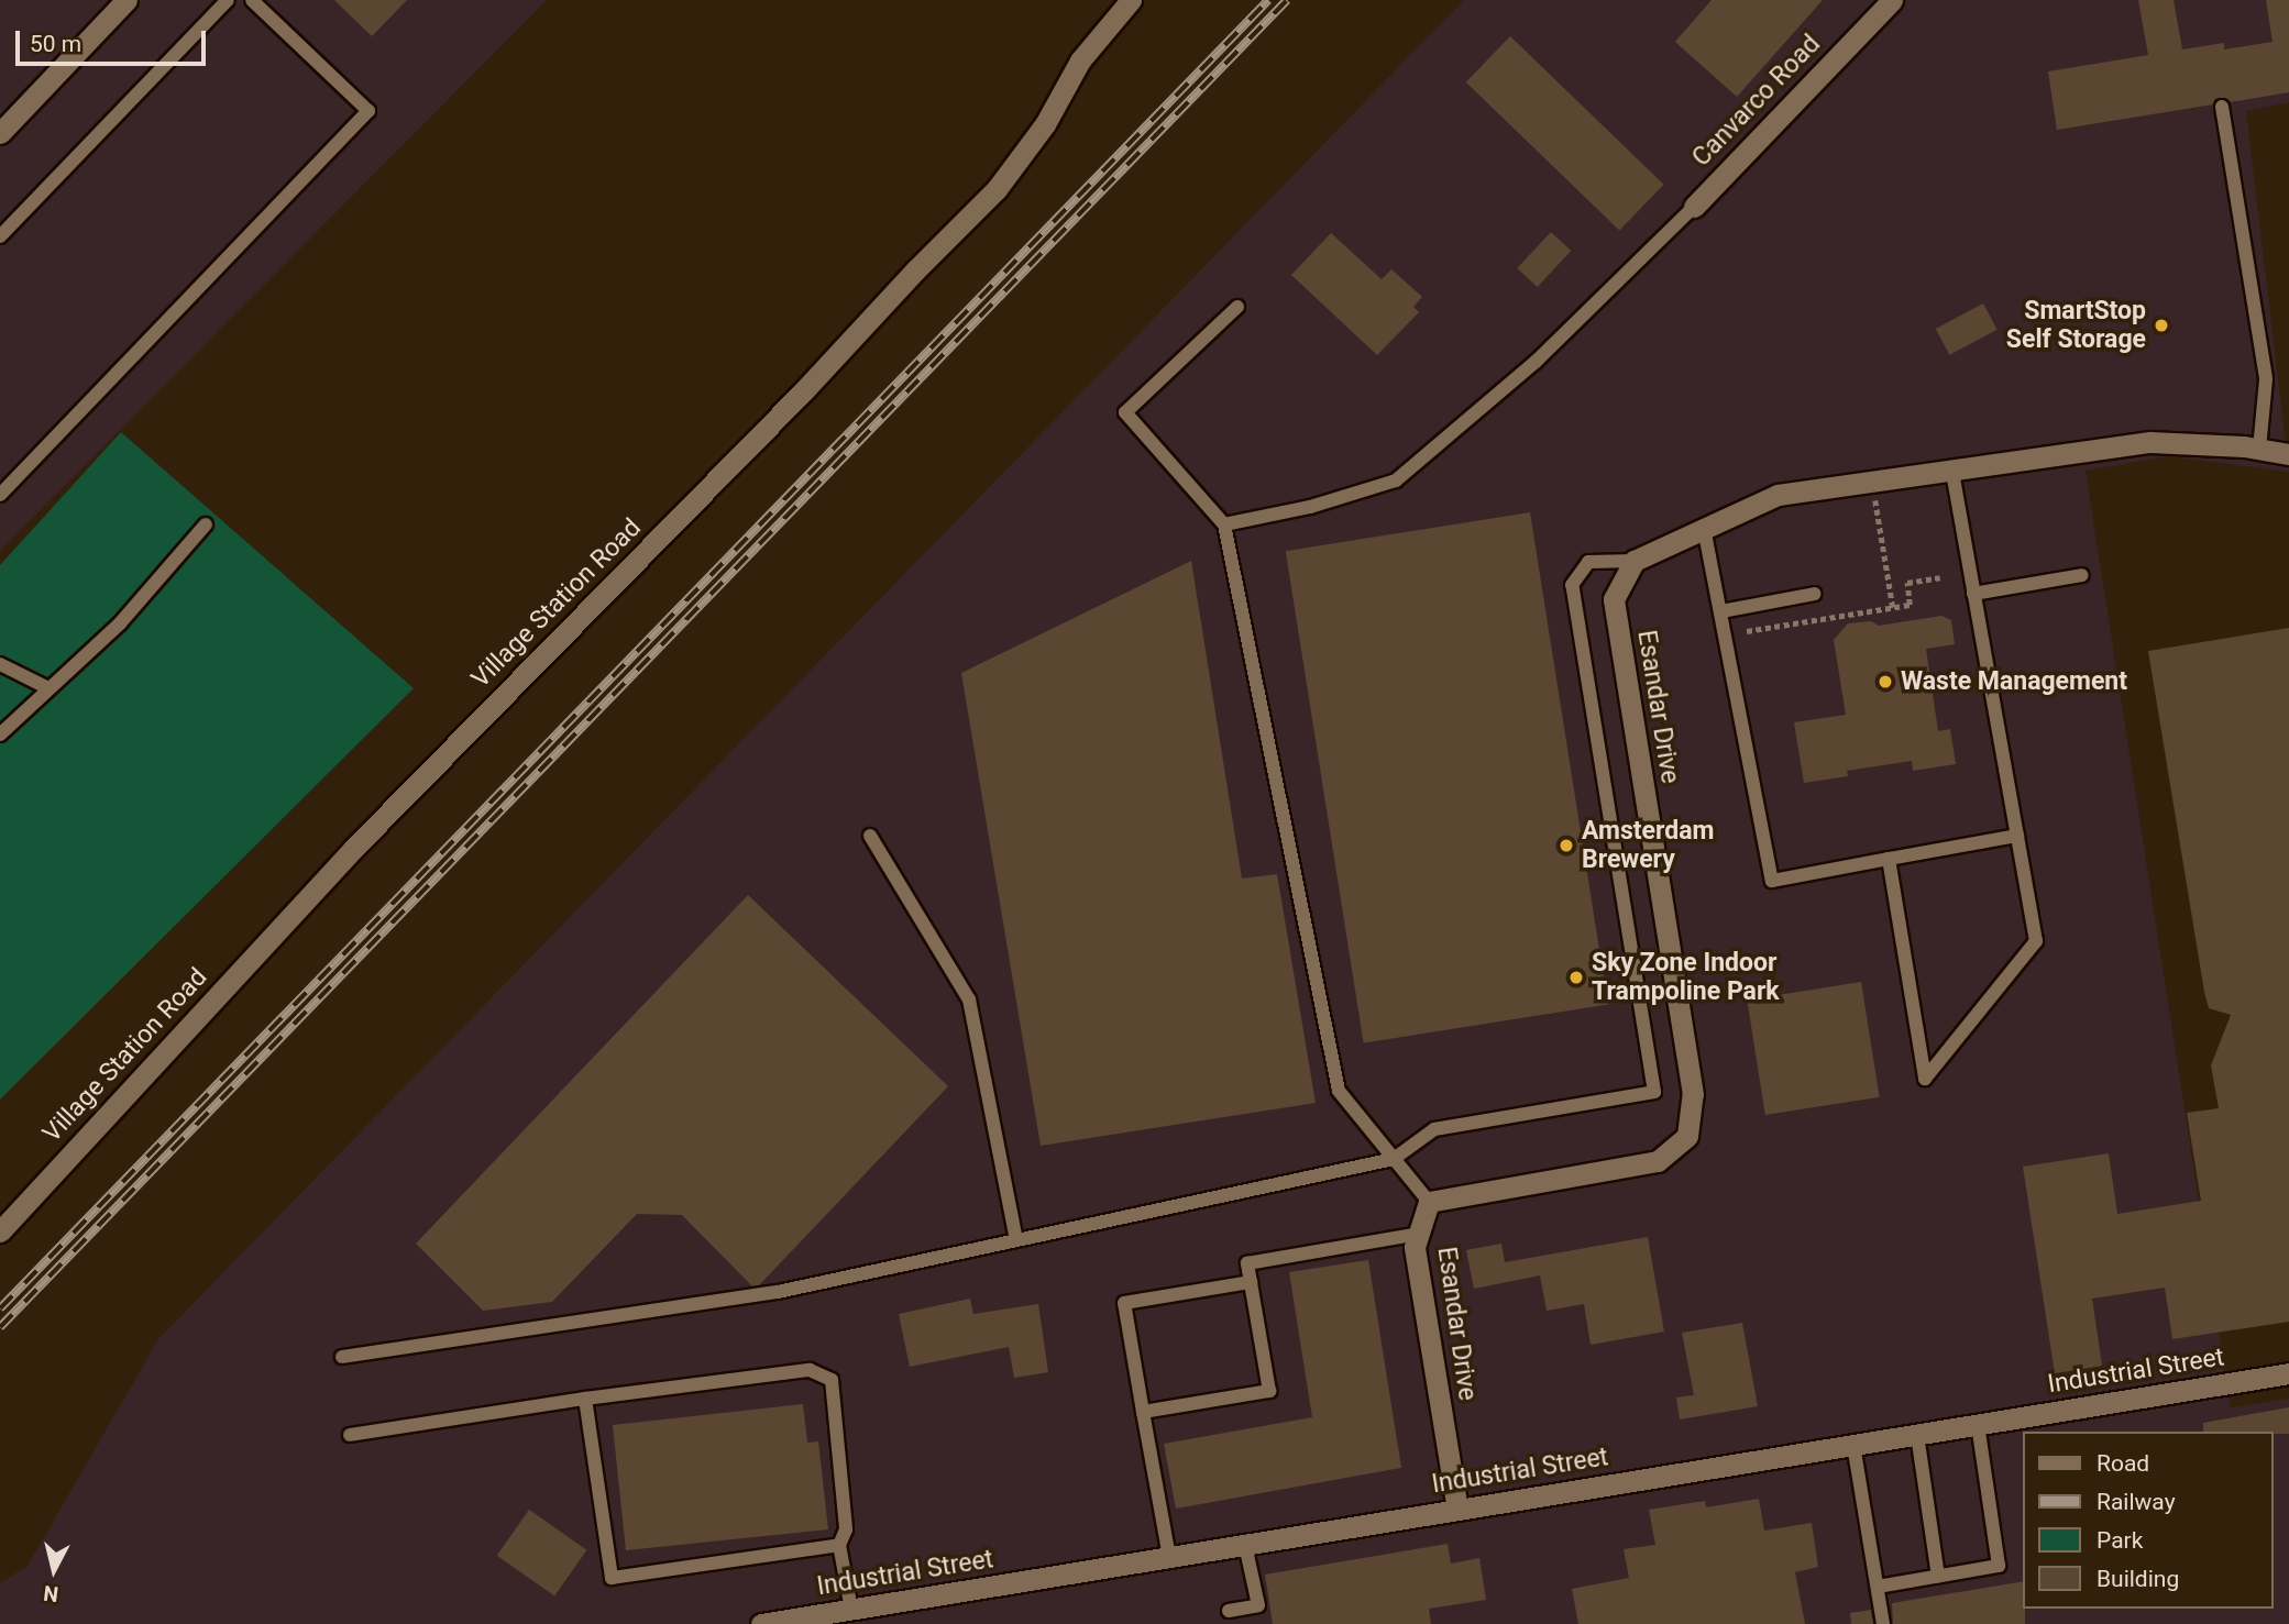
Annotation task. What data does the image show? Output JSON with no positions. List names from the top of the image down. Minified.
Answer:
{"streets":{"street":["Canvarco Road","Village Station Road","Esandar Drive","Industrial Street"]},"crossings":[["Esandar Drive","Industrial Street"]],"places":["SmartStop Self Storage","Waste Management","Amsterdam Brewery","Sky Zone Indoor Trampoline Park"],"legend":["Road","Railway","Park","Building"],"scale_bar":"50 m","north":"bottom"}
